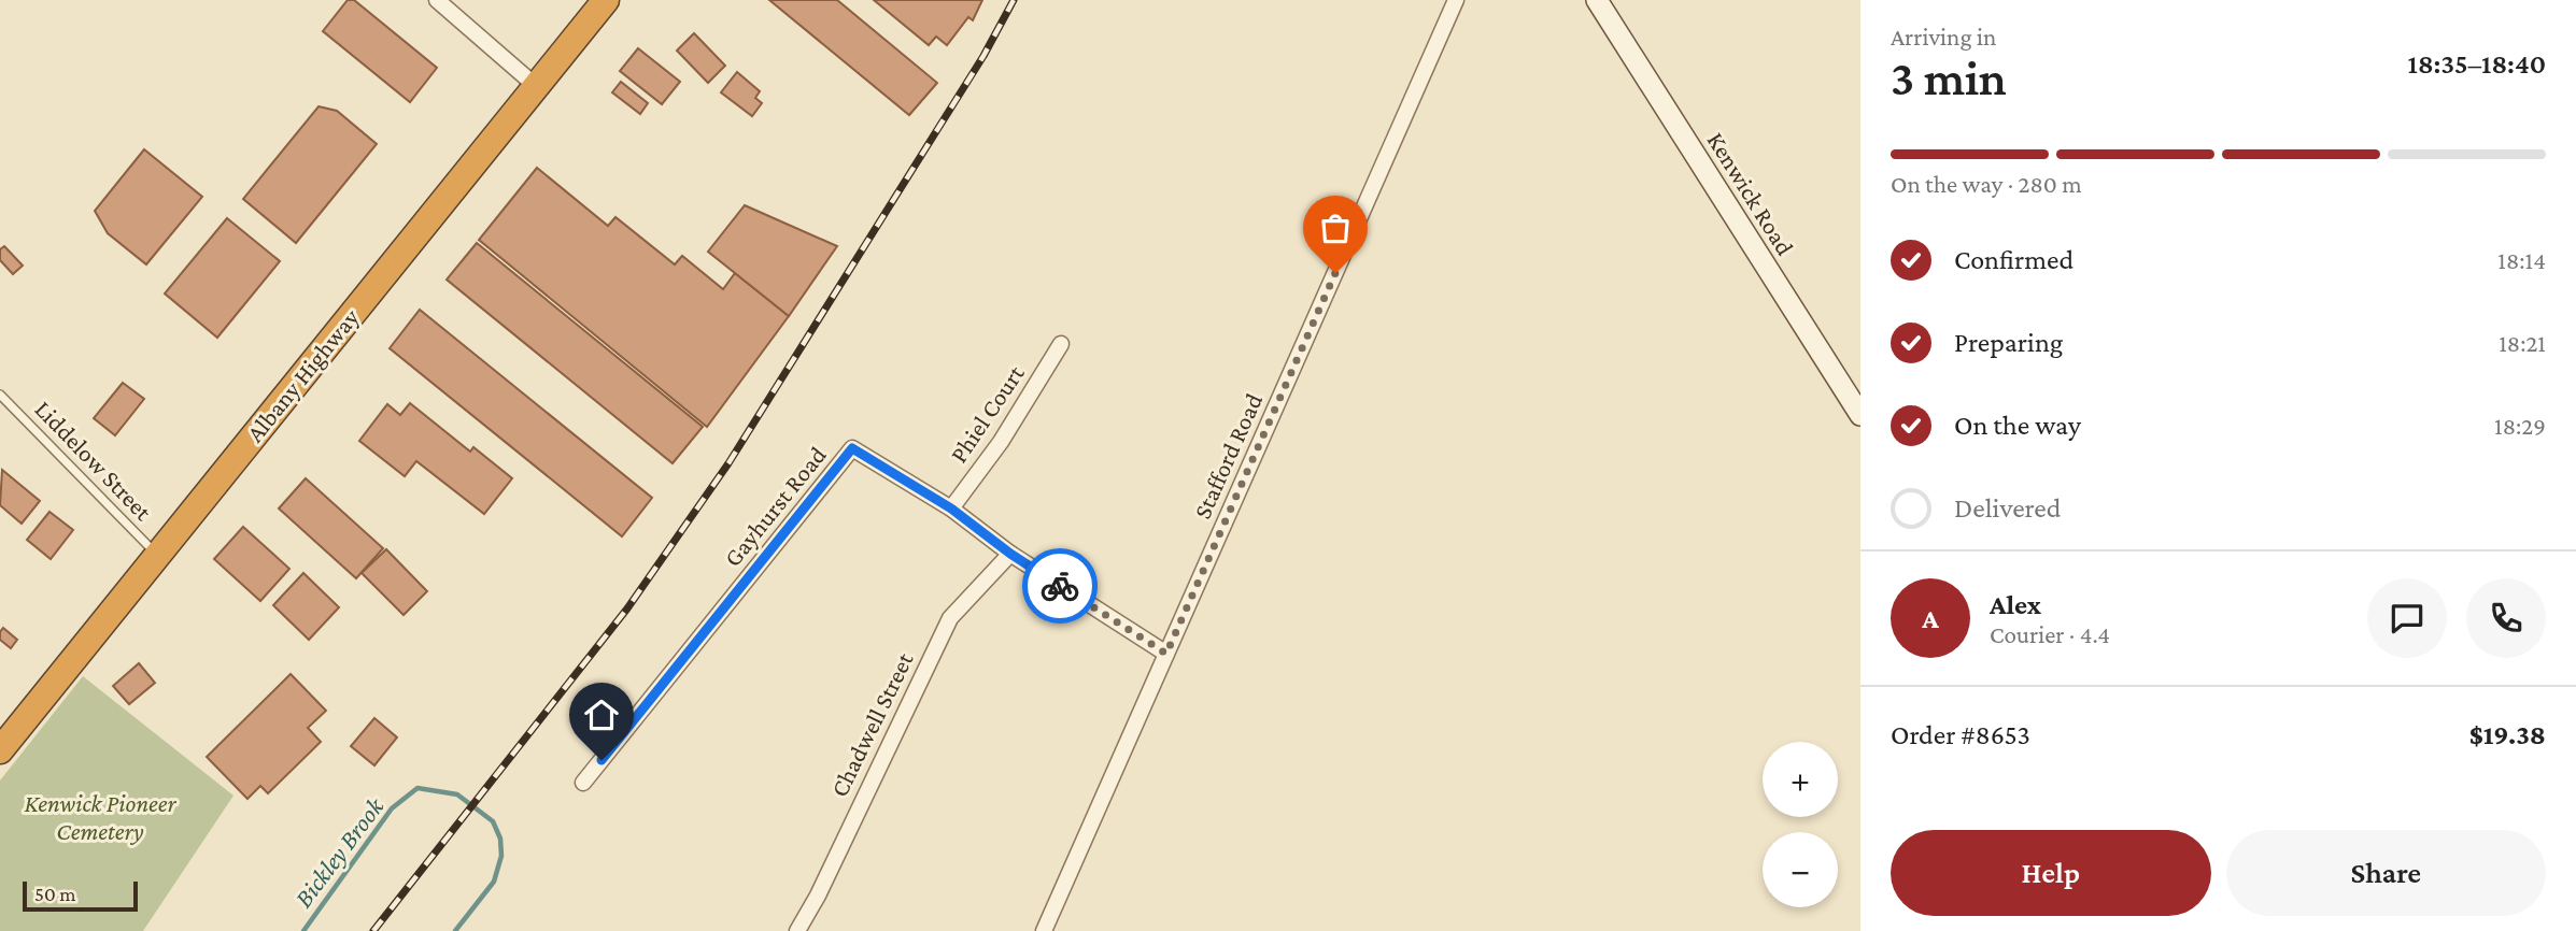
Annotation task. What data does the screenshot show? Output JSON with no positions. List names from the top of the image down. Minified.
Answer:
{"streets":{"highway":["Albany Highway"],"main road":["Kenwick Road"],"street":["Phiel Court","Stafford Road","Gayhurst Road","Chadwell Street"],"lane":["Liddelow Street"]},"crossings":[["Albany Highway","Liddelow Street"],["Phiel Court","Gayhurst Road"],["Stafford Road","Gayhurst Road"],["Gayhurst Road","Chadwell Street"]],"water":["Bickley Brook"],"parks":["Kenwick Pioneer Cemetery"],"scale_bar":"50 m","page":{"heading":["3 min","Arriving in","18:35–18:40"],"panel":["Alex","Courier · 4.4","Order #8653","$19.38"],"bar":"On the way · 280 m","list":[["Confirmed","18:14"],["Preparing","18:21"],["On the way","18:29"],"Delivered"],"round":"A","map_buttons":["+","−"],"buttons":["Help","Share"],"scale":"50 m"}}
